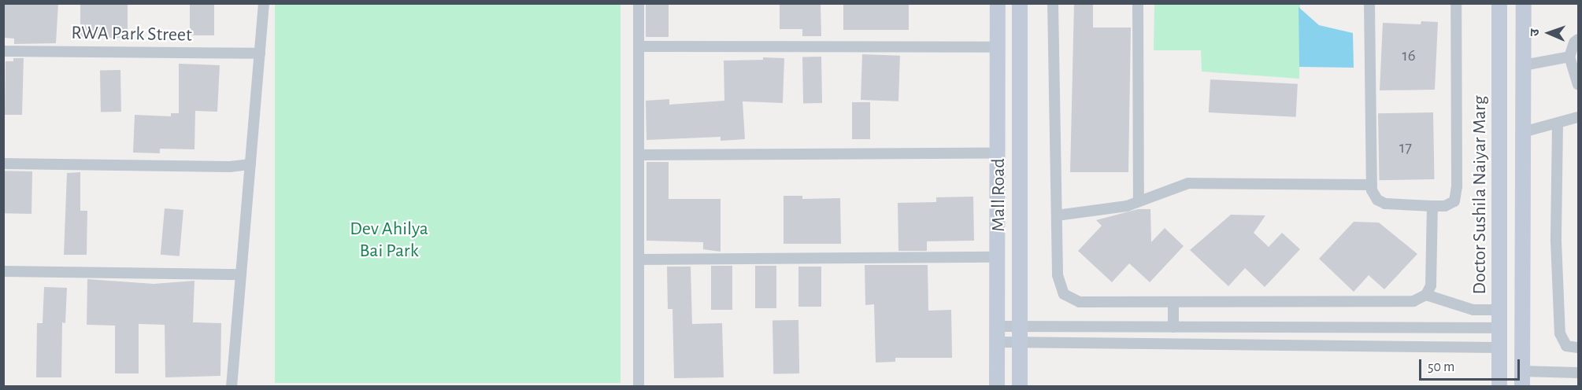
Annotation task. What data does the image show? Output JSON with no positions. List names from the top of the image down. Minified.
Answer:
{"streets":{"street":["RWA Park Street","Mall Road","Doctor Sushila Naiyar Marg"]},"parks":["Dev Ahilya Bai Park"],"house_numbers":["16","17"],"scale_bar":"50 m","north":"left"}
